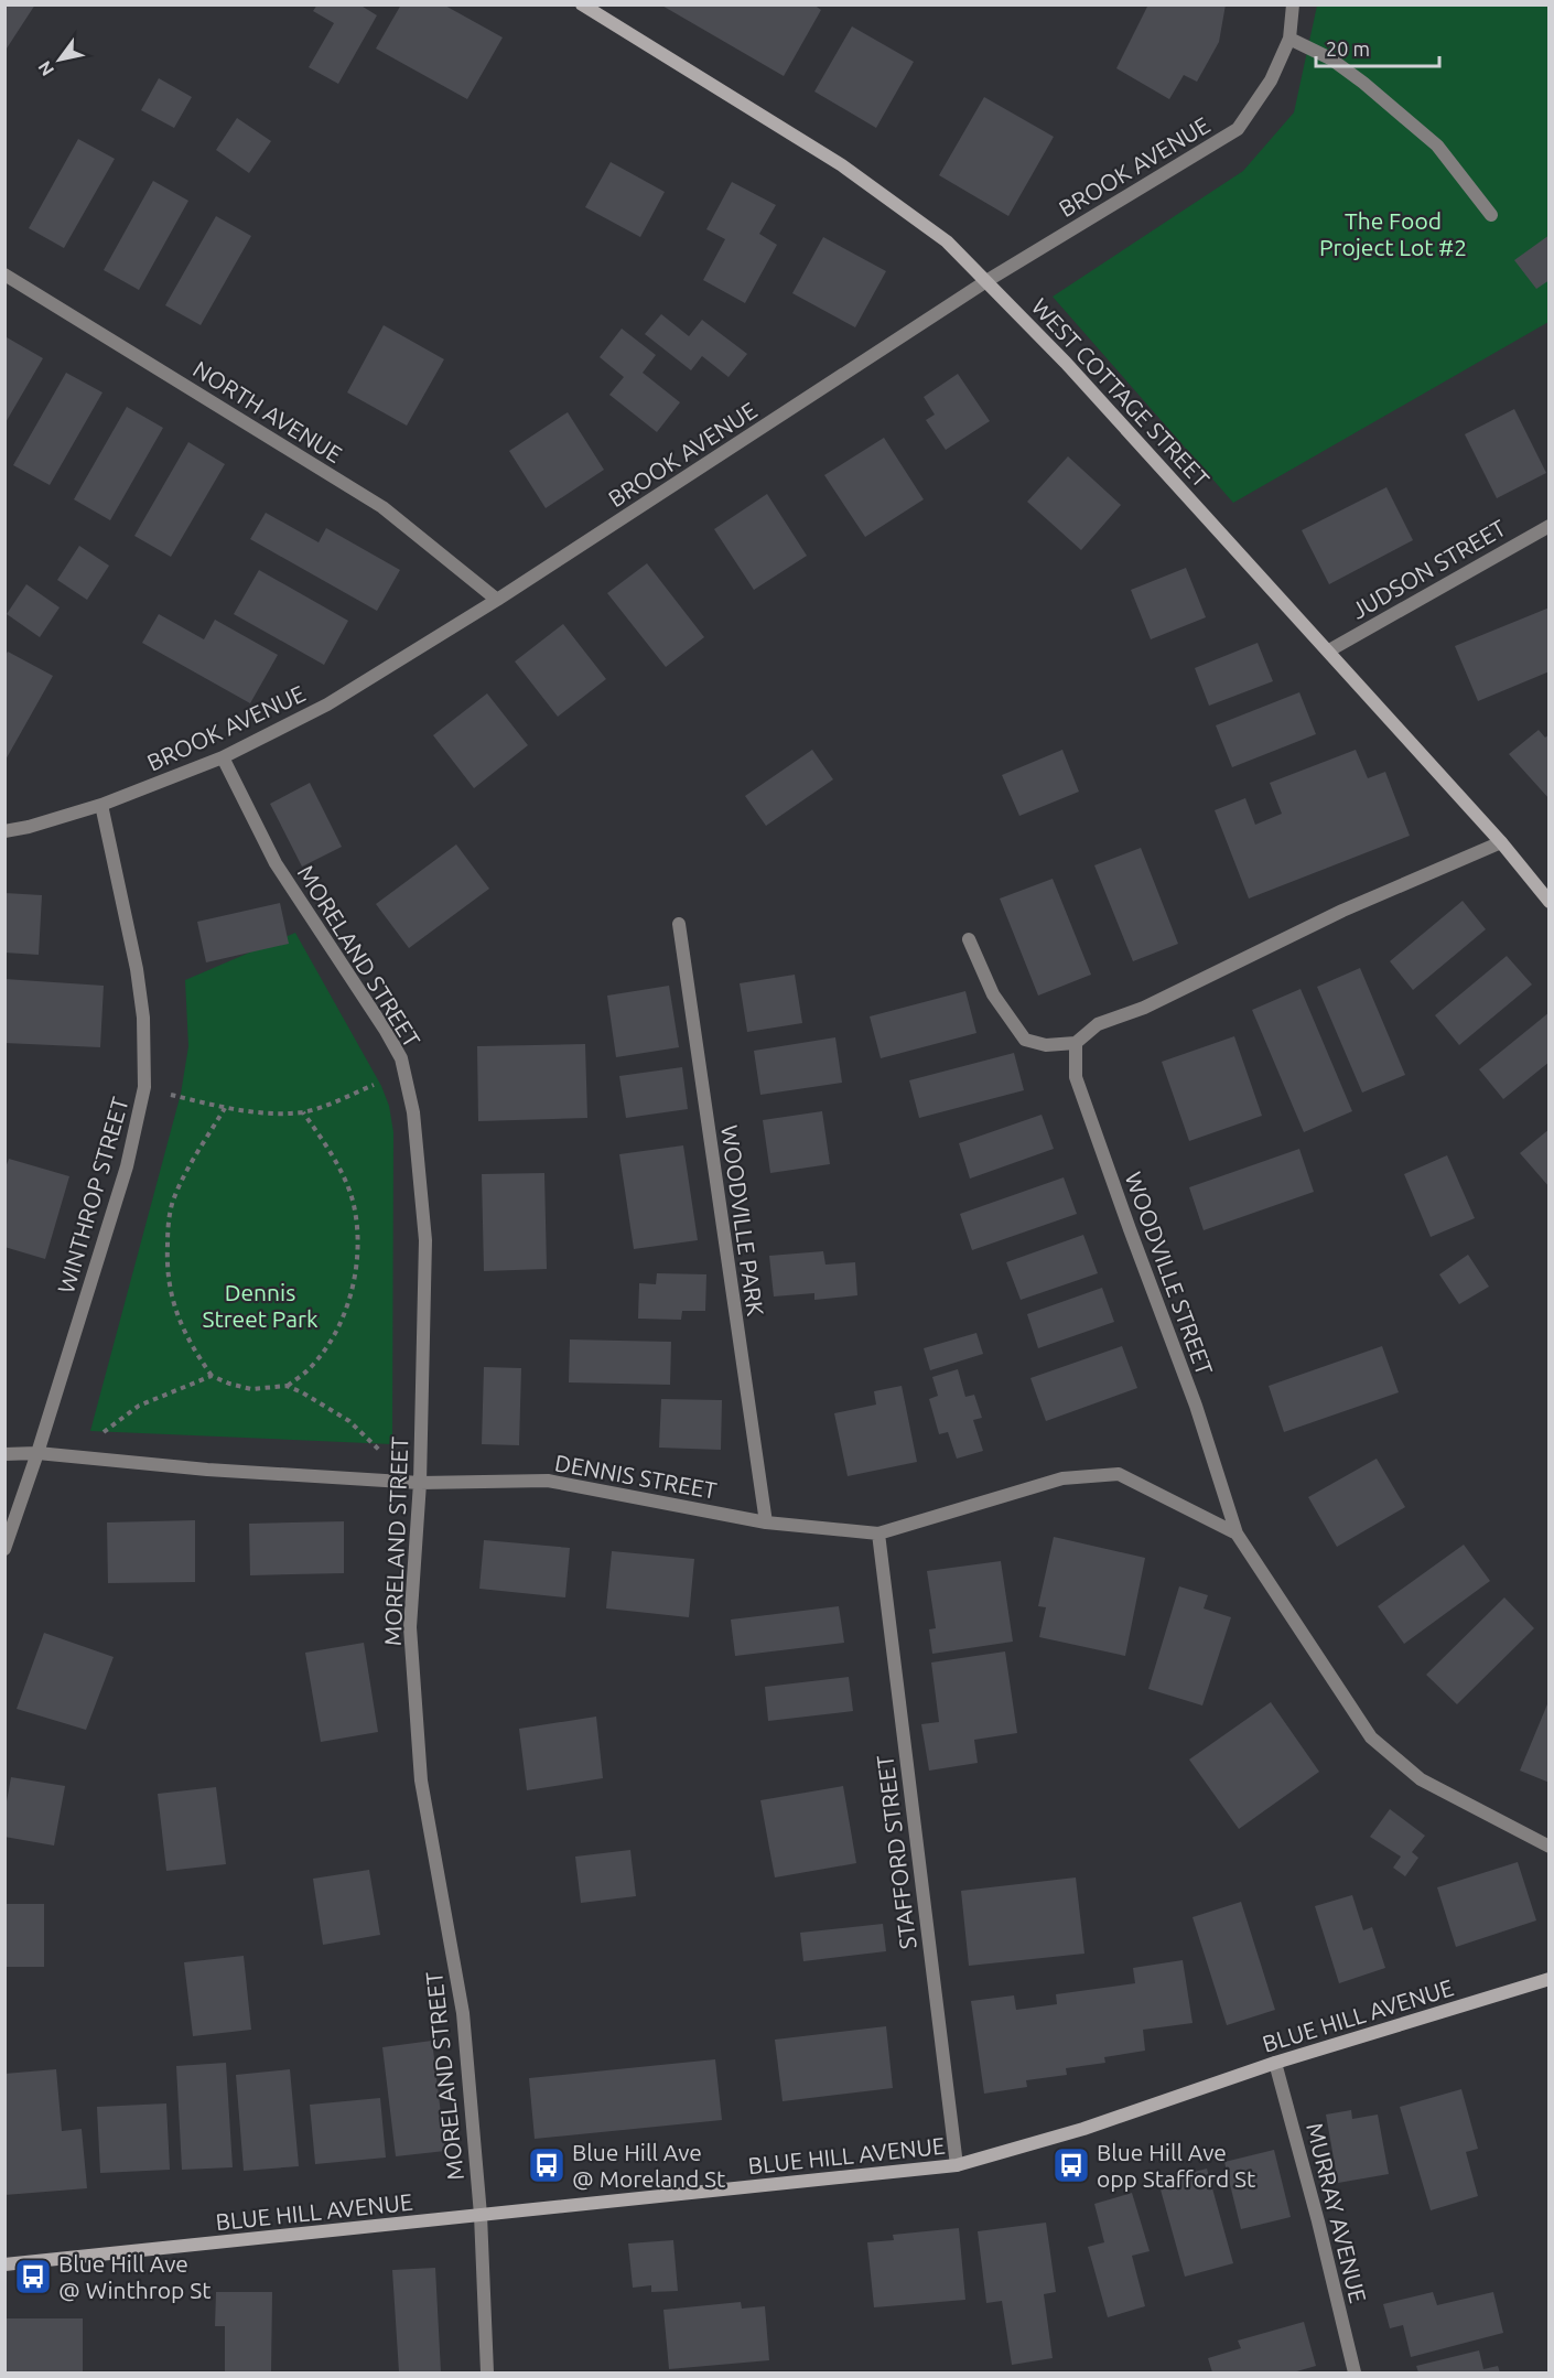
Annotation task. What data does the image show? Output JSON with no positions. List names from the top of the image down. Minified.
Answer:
{"streets":{"main road":["WEST COTTAGE STREET","BLUE HILL AVENUE"],"street":["BROOK AVENUE","NORTH AVENUE","JUDSON STREET","MORELAND STREET","WINTHROP STREET","WOODVILLE PARK","WOODVILLE STREET","DENNIS STREET","STAFFORD STREET","MURRAY AVENUE"]},"crossings":[["BROOK AVENUE","WEST COTTAGE STREET"],["BROOK AVENUE","NORTH AVENUE"],["BROOK AVENUE","MORELAND STREET"],["BROOK AVENUE","WINTHROP STREET"],["WEST COTTAGE STREET","JUDSON STREET"],["MORELAND STREET","DENNIS STREET"],["MORELAND STREET","BLUE HILL AVENUE"],["WINTHROP STREET","DENNIS STREET"],["WOODVILLE PARK","DENNIS STREET"],["WOODVILLE STREET","DENNIS STREET"],["DENNIS STREET","STAFFORD STREET"],["STAFFORD STREET","BLUE HILL AVENUE"],["BLUE HILL AVENUE","MURRAY AVENUE"]],"parks":["The Food Project Lot #2","Dennis Street Park"],"places":{"bus stop":["Blue Hill Ave @ Moreland St","Blue Hill Ave opp Stafford St","Blue Hill Ave @ Winthrop St"]},"scale_bar":"20 m","north":"bottom left"}
